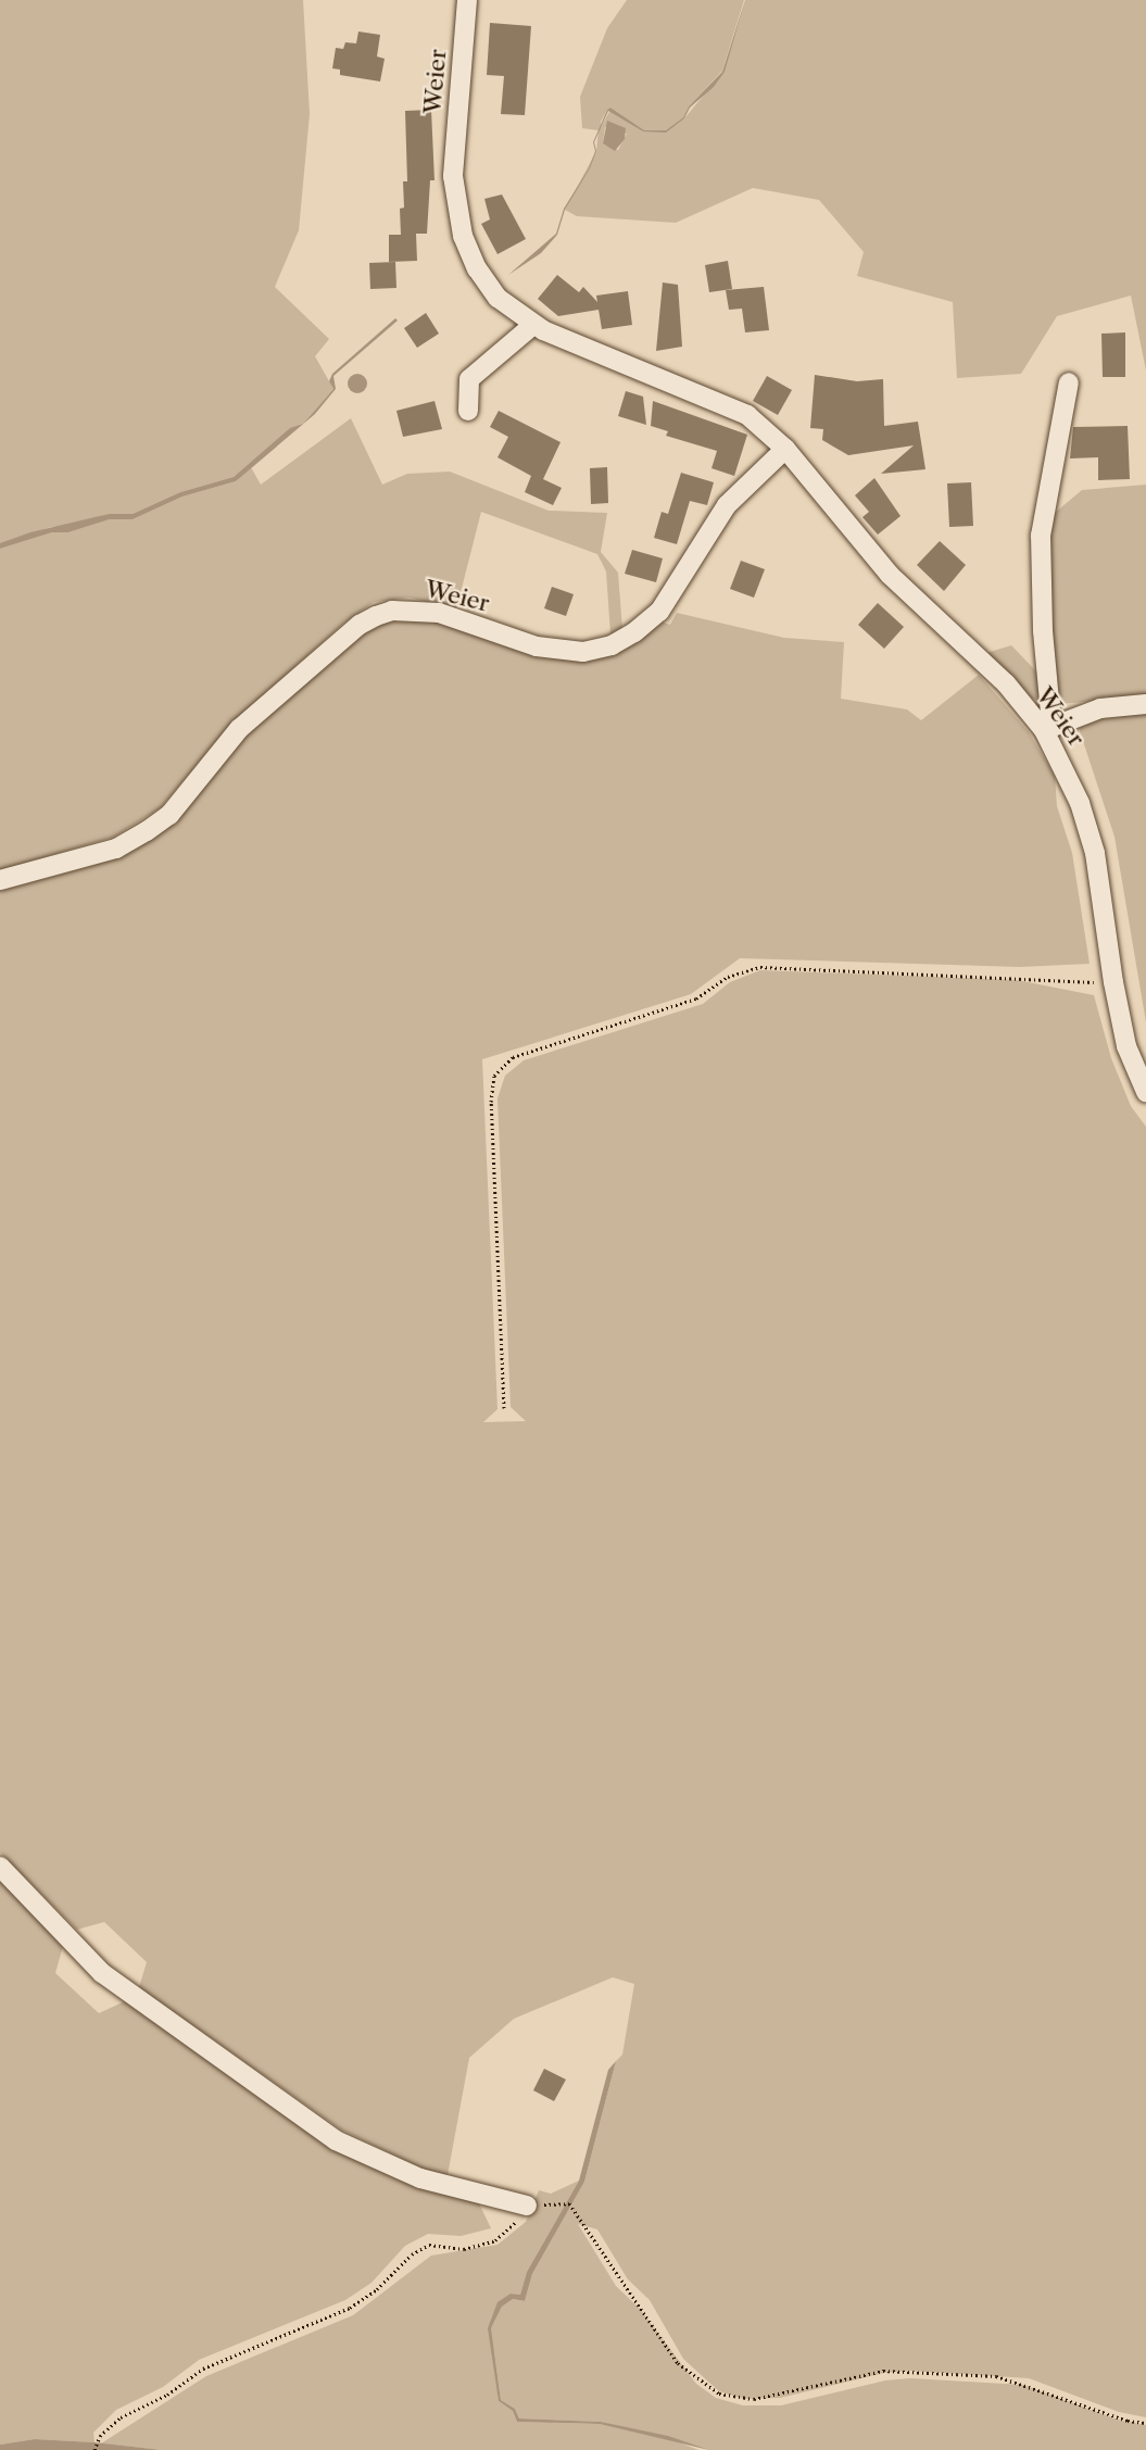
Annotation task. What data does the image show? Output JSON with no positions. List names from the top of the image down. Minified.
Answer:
{"streets":{"street":["Weier"]}}
